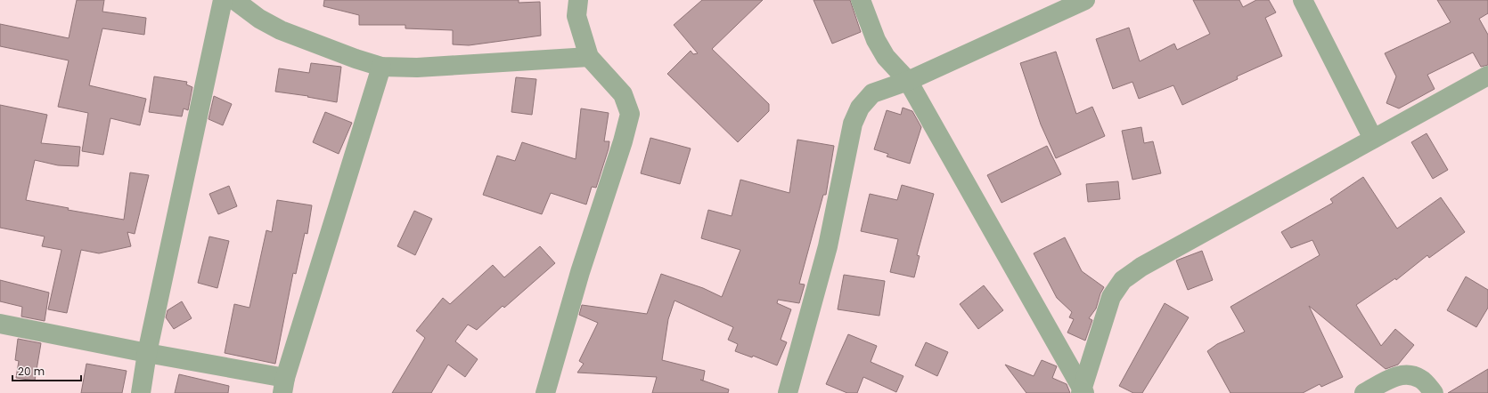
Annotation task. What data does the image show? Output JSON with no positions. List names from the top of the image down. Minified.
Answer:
{"scale_bar":"20 m"}
